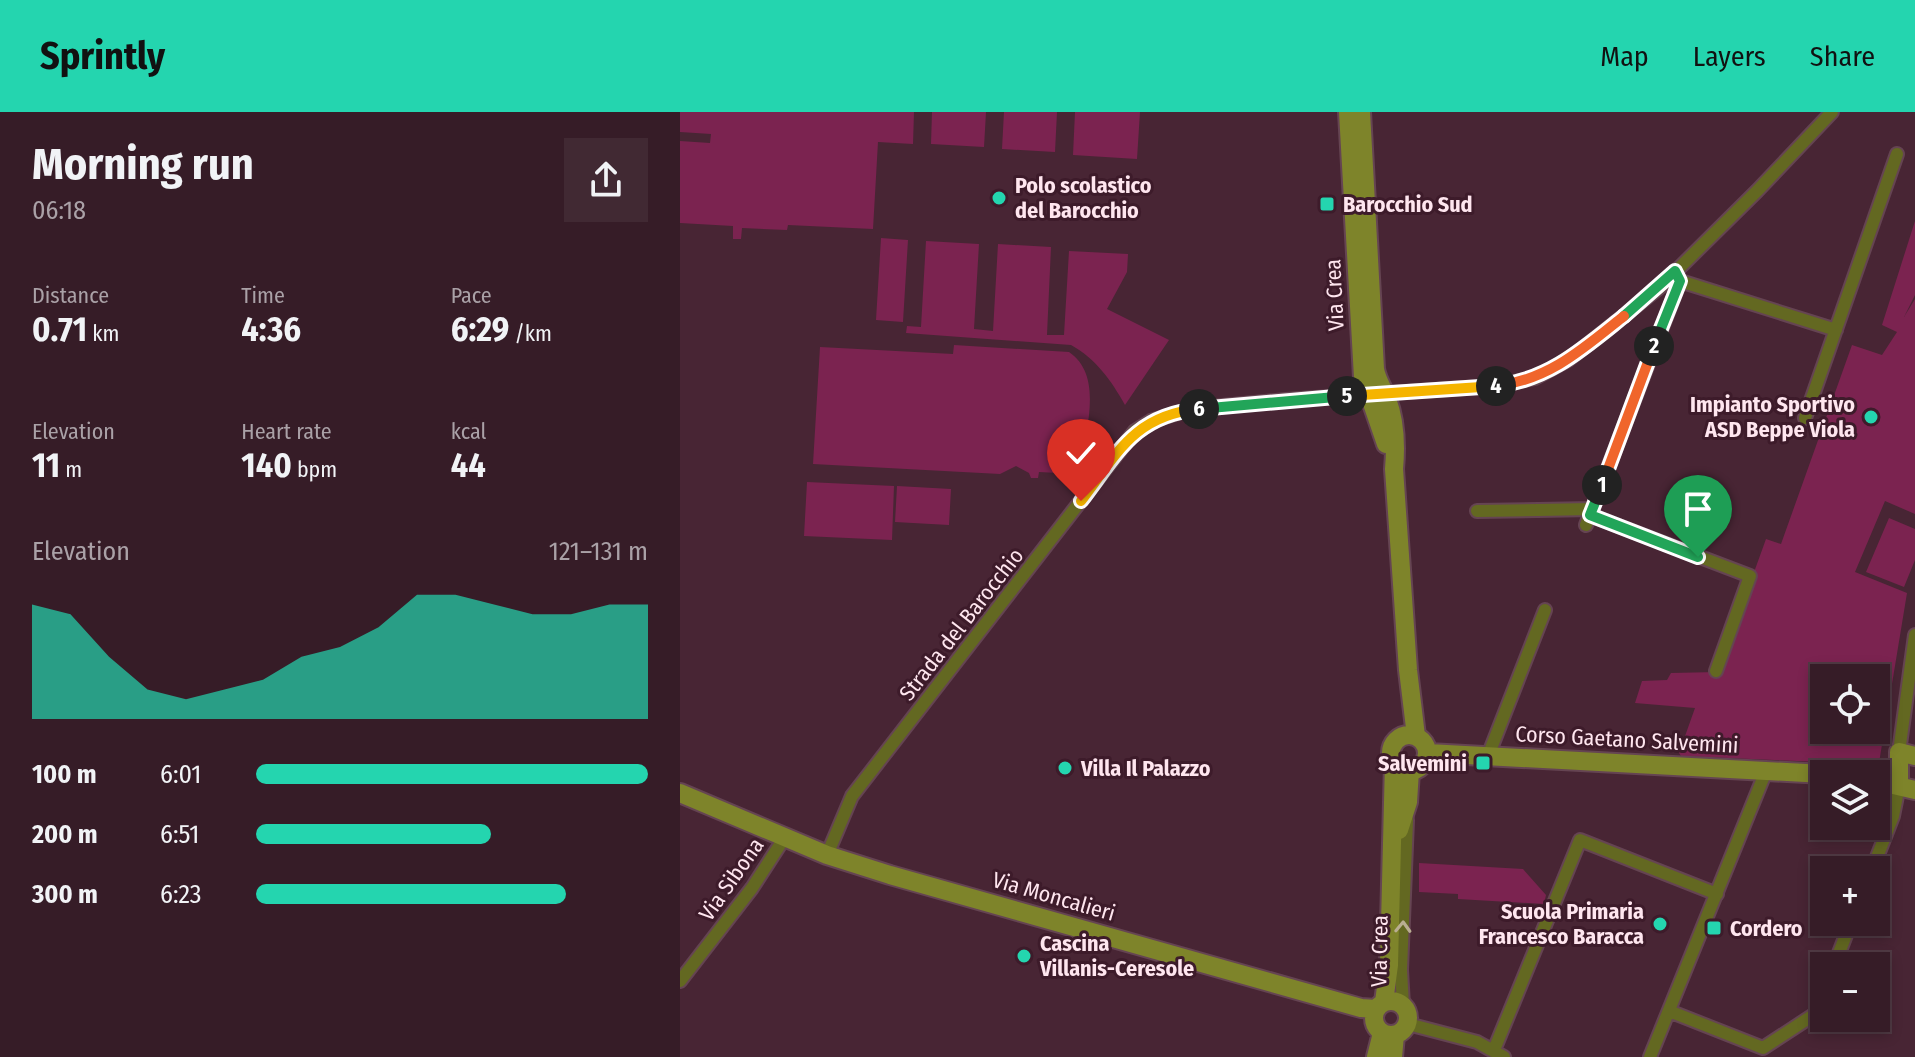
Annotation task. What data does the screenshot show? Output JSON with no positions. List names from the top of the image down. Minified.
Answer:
{"streets":{"street":["Via Crea","Strada del Barocchio","Corso Gaetano Salvemini","Via Sibona","Via Moncalieri"]},"crossings":[["Via Crea","Strada del Barocchio"],["Via Crea","Corso Gaetano Salvemini"],["Via Crea","Via Moncalieri"],["Strada del Barocchio","Via Moncalieri"],["Via Sibona","Via Moncalieri"]],"places":{"other":["Polo scolastico del Barocchio","Impianto Sportivo ASD Beppe Viola","Villa Il Palazzo","Scuola Primaria Francesco Baracca","Cascina Villanis-Ceresole"],"transit":["Barocchio Sud","Salvemini","Cordero"]},"page":{"header":"Sprintly","nav":["Map","Layers","Share"],"heading":["Morning run","06:18"],"stats":[["Distance","0.71 km"],["Time","4:36"],["Pace","6:29 /km"],["Elevation","11 m"],["Heart rate","140 bpm"],["kcal","44"]],"pins":["2","4","5","6","1"],"chart":["Elevation","121–131 m"],"map_buttons":["+","−"],"list":[{"name":"100 m","note":"6:01"},{"name":"200 m","note":"6:51"},{"name":"300 m","note":"6:23"}]}}
